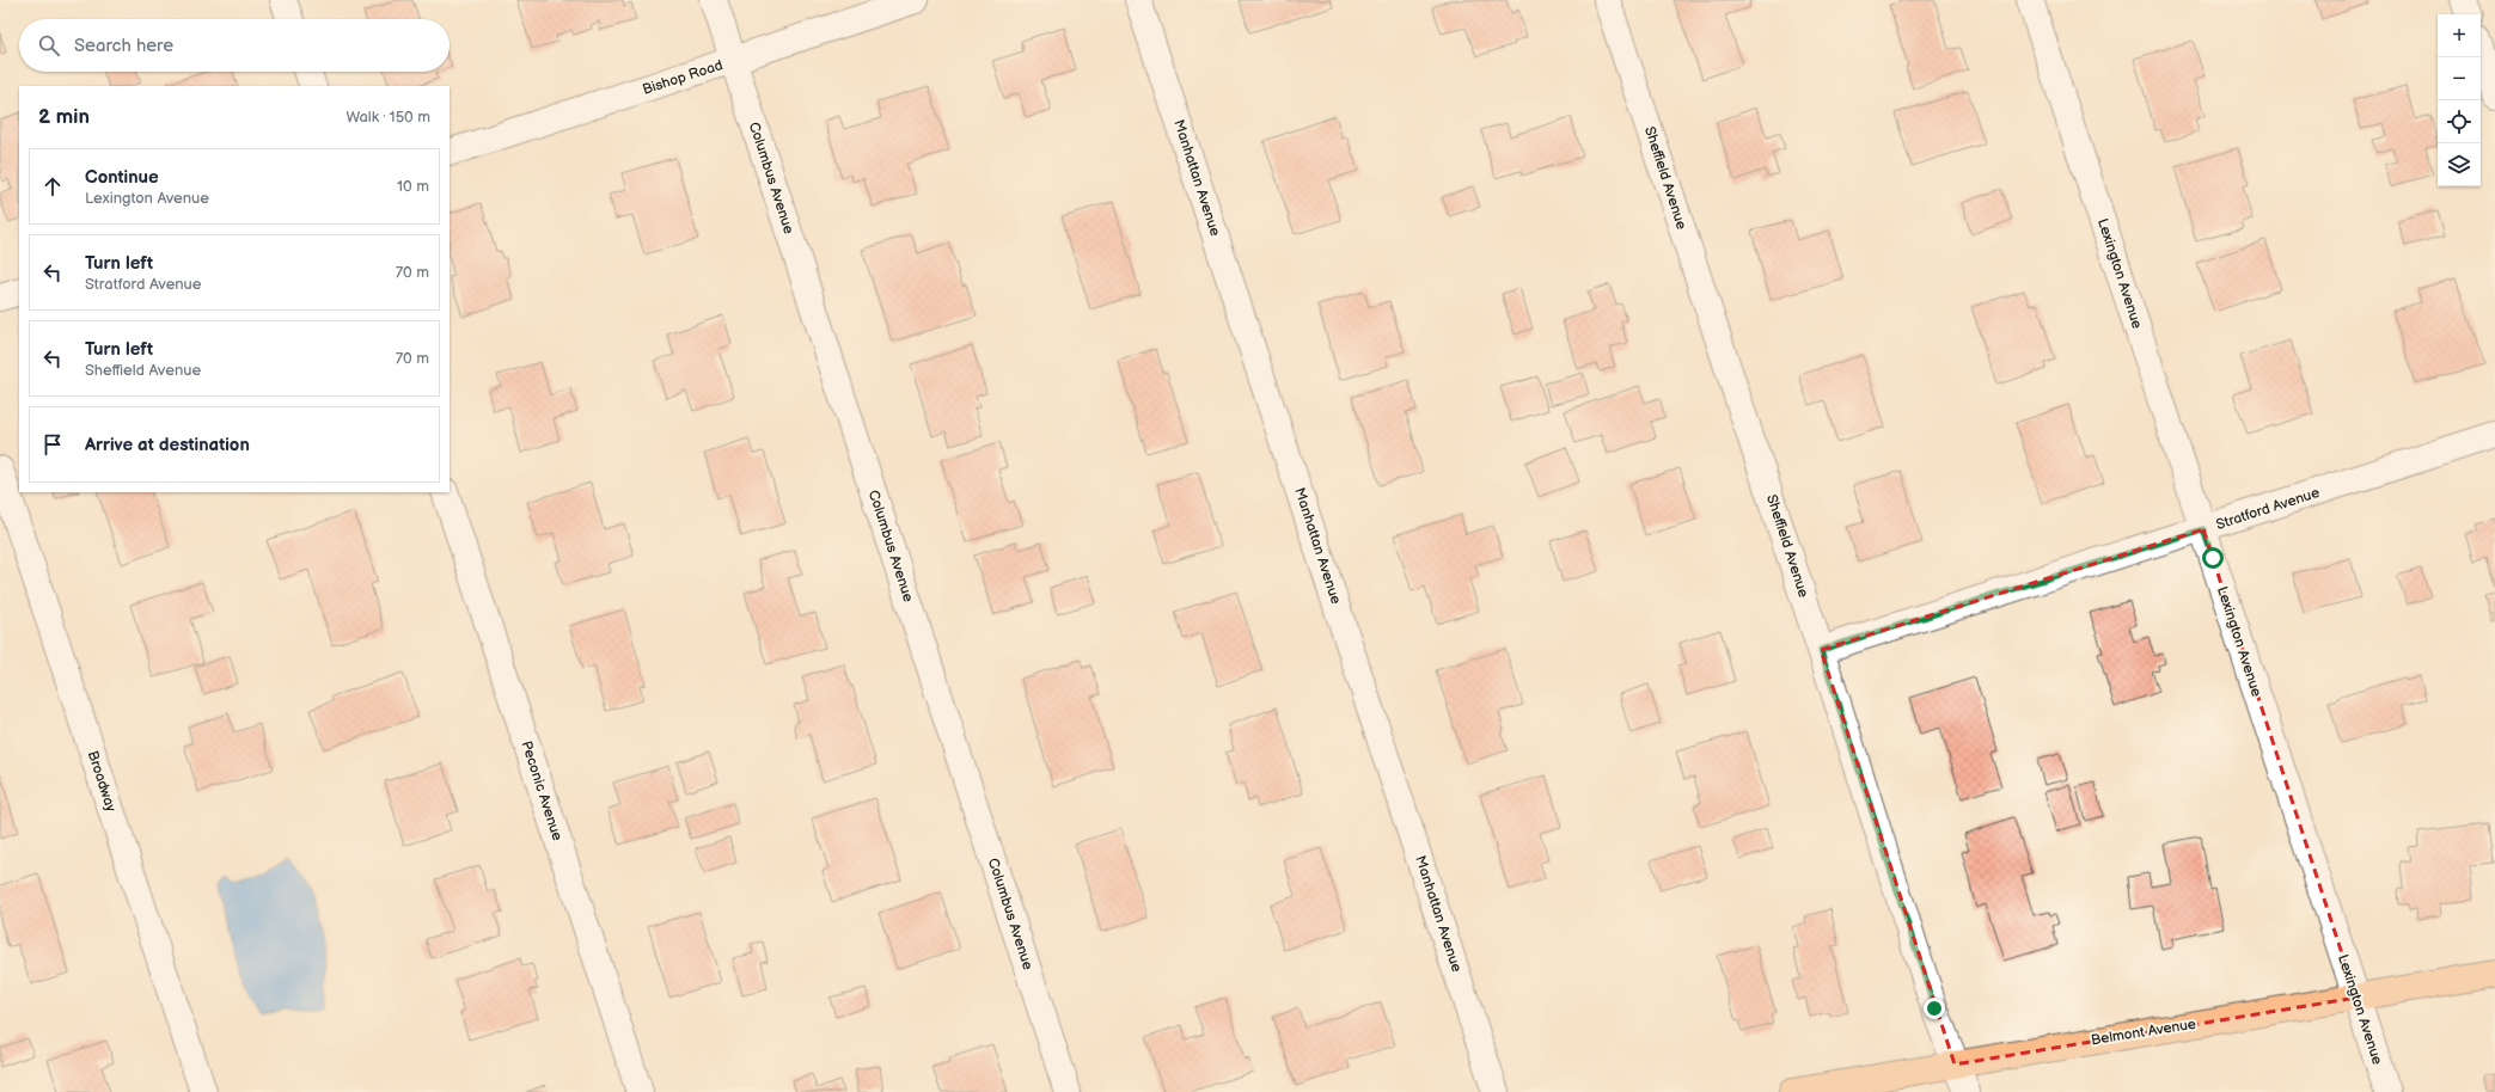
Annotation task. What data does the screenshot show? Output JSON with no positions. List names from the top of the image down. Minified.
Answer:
{"streets":{"main road":["Belmont Avenue"],"street":["Bishop Road","Columbus Avenue","Manhattan Avenue","Sheffield Avenue","Lexington Avenue","Stratford Avenue","Broadway","Peconic Avenue"]},"crossings":[["Bishop Road","Columbus Avenue"],["Sheffield Avenue","Stratford Avenue"],["Sheffield Avenue","Belmont Avenue"],["Lexington Avenue","Stratford Avenue"],["Lexington Avenue","Belmont Avenue"]],"page":{"map_buttons":["+","−"],"search":"Search here","heading":["2 min","Walk · 150 m"],"list":[["Continue","Lexington Avenue","10 m"],["Turn left","Stratford Avenue","70 m"],["Turn left","Sheffield Avenue","70 m"],"Arrive at destination"]}}
